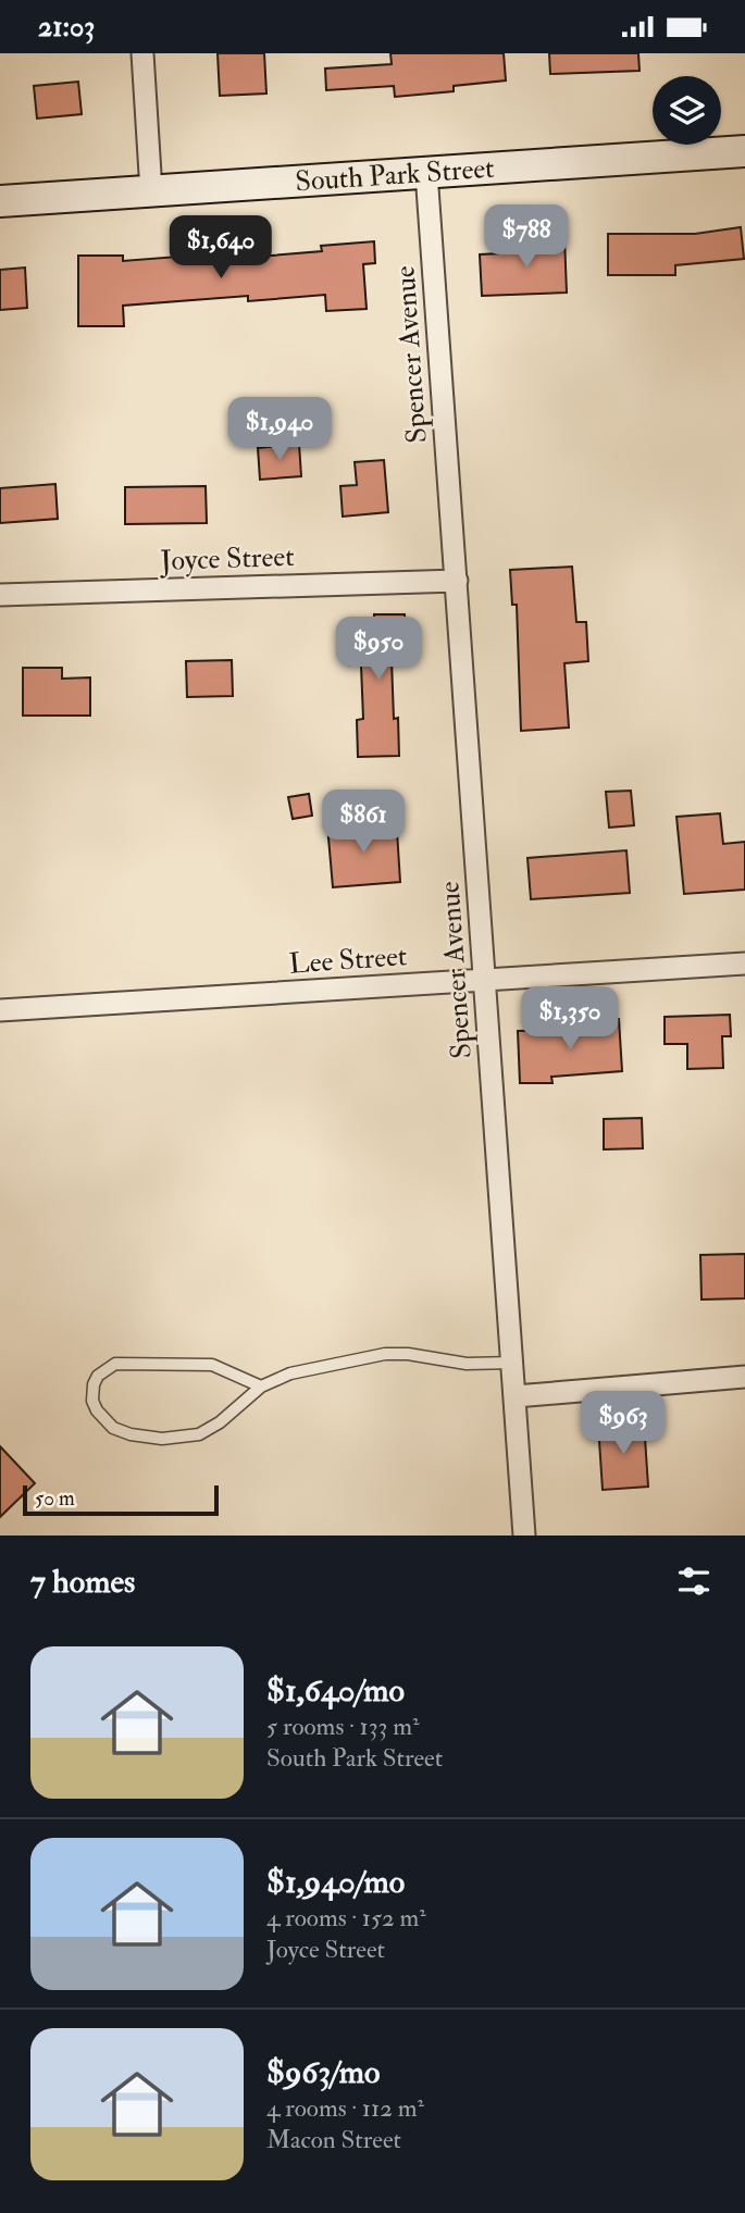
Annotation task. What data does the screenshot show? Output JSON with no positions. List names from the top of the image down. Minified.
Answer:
{"streets":{"main road":["South Park Street"],"street":["Spencer Avenue","Joyce Street","Lee Street"]},"crossings":[["South Park Street","Spencer Avenue"],["Spencer Avenue","Joyce Street"],["Spencer Avenue","Lee Street"]],"scale_bar":"50 m","page":{"status":"21:03","price":["$788","$1,640","$1,940","$950","$861","$1,350","$963"],"scale":"50 m","heading":"7 homes","list":[{"name":"$1,640/mo","note":"5 rooms · 133 m² · South Park Street"},{"name":"$1,940/mo","note":"4 rooms · 152 m² · Joyce Street"},{"name":"$963/mo","note":"4 rooms · 112 m² · Macon Street"}]}}
